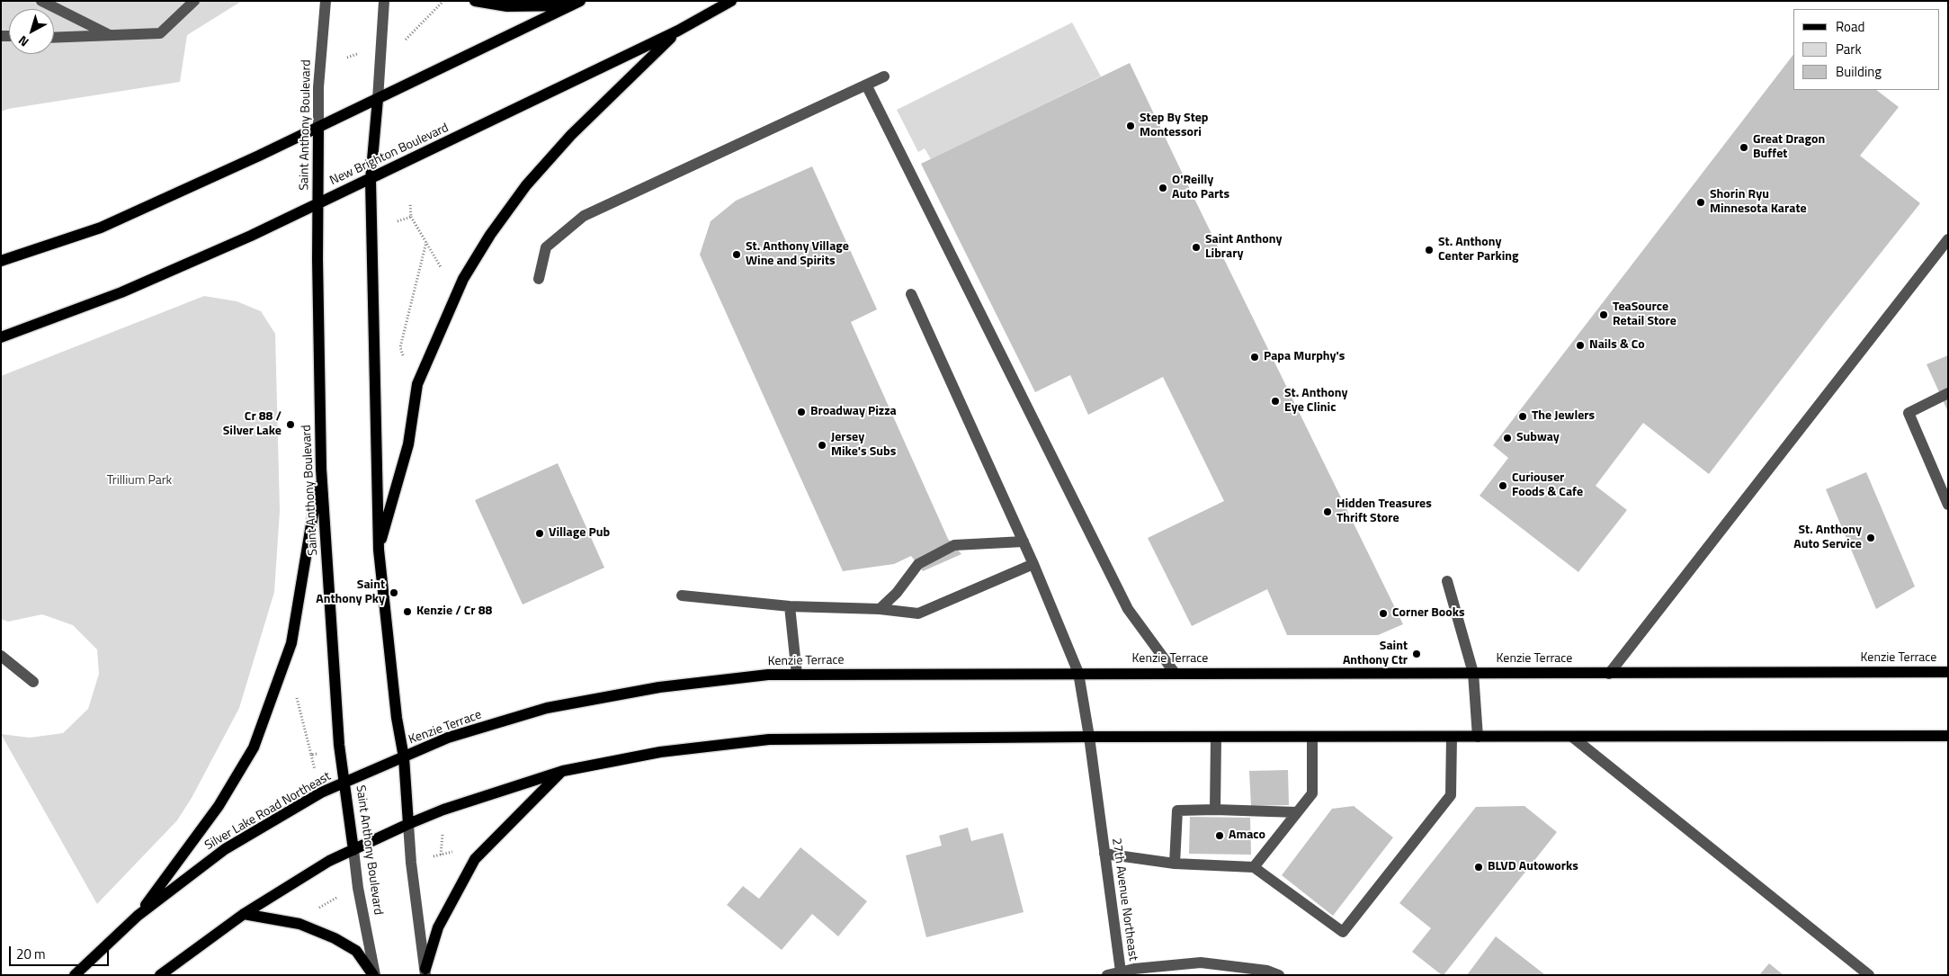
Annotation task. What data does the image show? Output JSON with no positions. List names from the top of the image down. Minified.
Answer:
{"streets":{"main road":["Saint Anthony Boulevard","New Brighton Boulevard","Kenzie Terrace","Silver Lake Road Northeast"],"street":["27th Avenue Northeast"]},"crossings":[["Saint Anthony Boulevard","New Brighton Boulevard"],["Saint Anthony Boulevard","Silver Lake Road Northeast"],["Kenzie Terrace","Silver Lake Road Northeast"],["Kenzie Terrace","27th Avenue Northeast"]],"parks":["Trillium Park"],"places":["Step By Step Montessori","Great Dragon Buffet","O'Reilly Auto Parts","Shorin Ryu Minnesota Karate","Saint Anthony Library","St. Anthony Center Parking","St. Anthony Village Wine and Spirits","TeaSource Retail Store","Nails & Co","Papa Murphy's","St. Anthony Eye Clinic","Broadway Pizza","The Jewlers","Cr 88 / Silver Lake","Subway","Jersey Mike's Subs","Curiouser Foods & Cafe","Hidden Treasures Thrift Store","Village Pub","St. Anthony Auto Service","Saint Anthony Pky","Kenzie / Cr 88","Corner Books","Saint Anthony Ctr","Amaco","BLVD Autoworks"],"legend":["Road","Park","Building"],"scale_bar":"20 m","north":"bottom left"}
